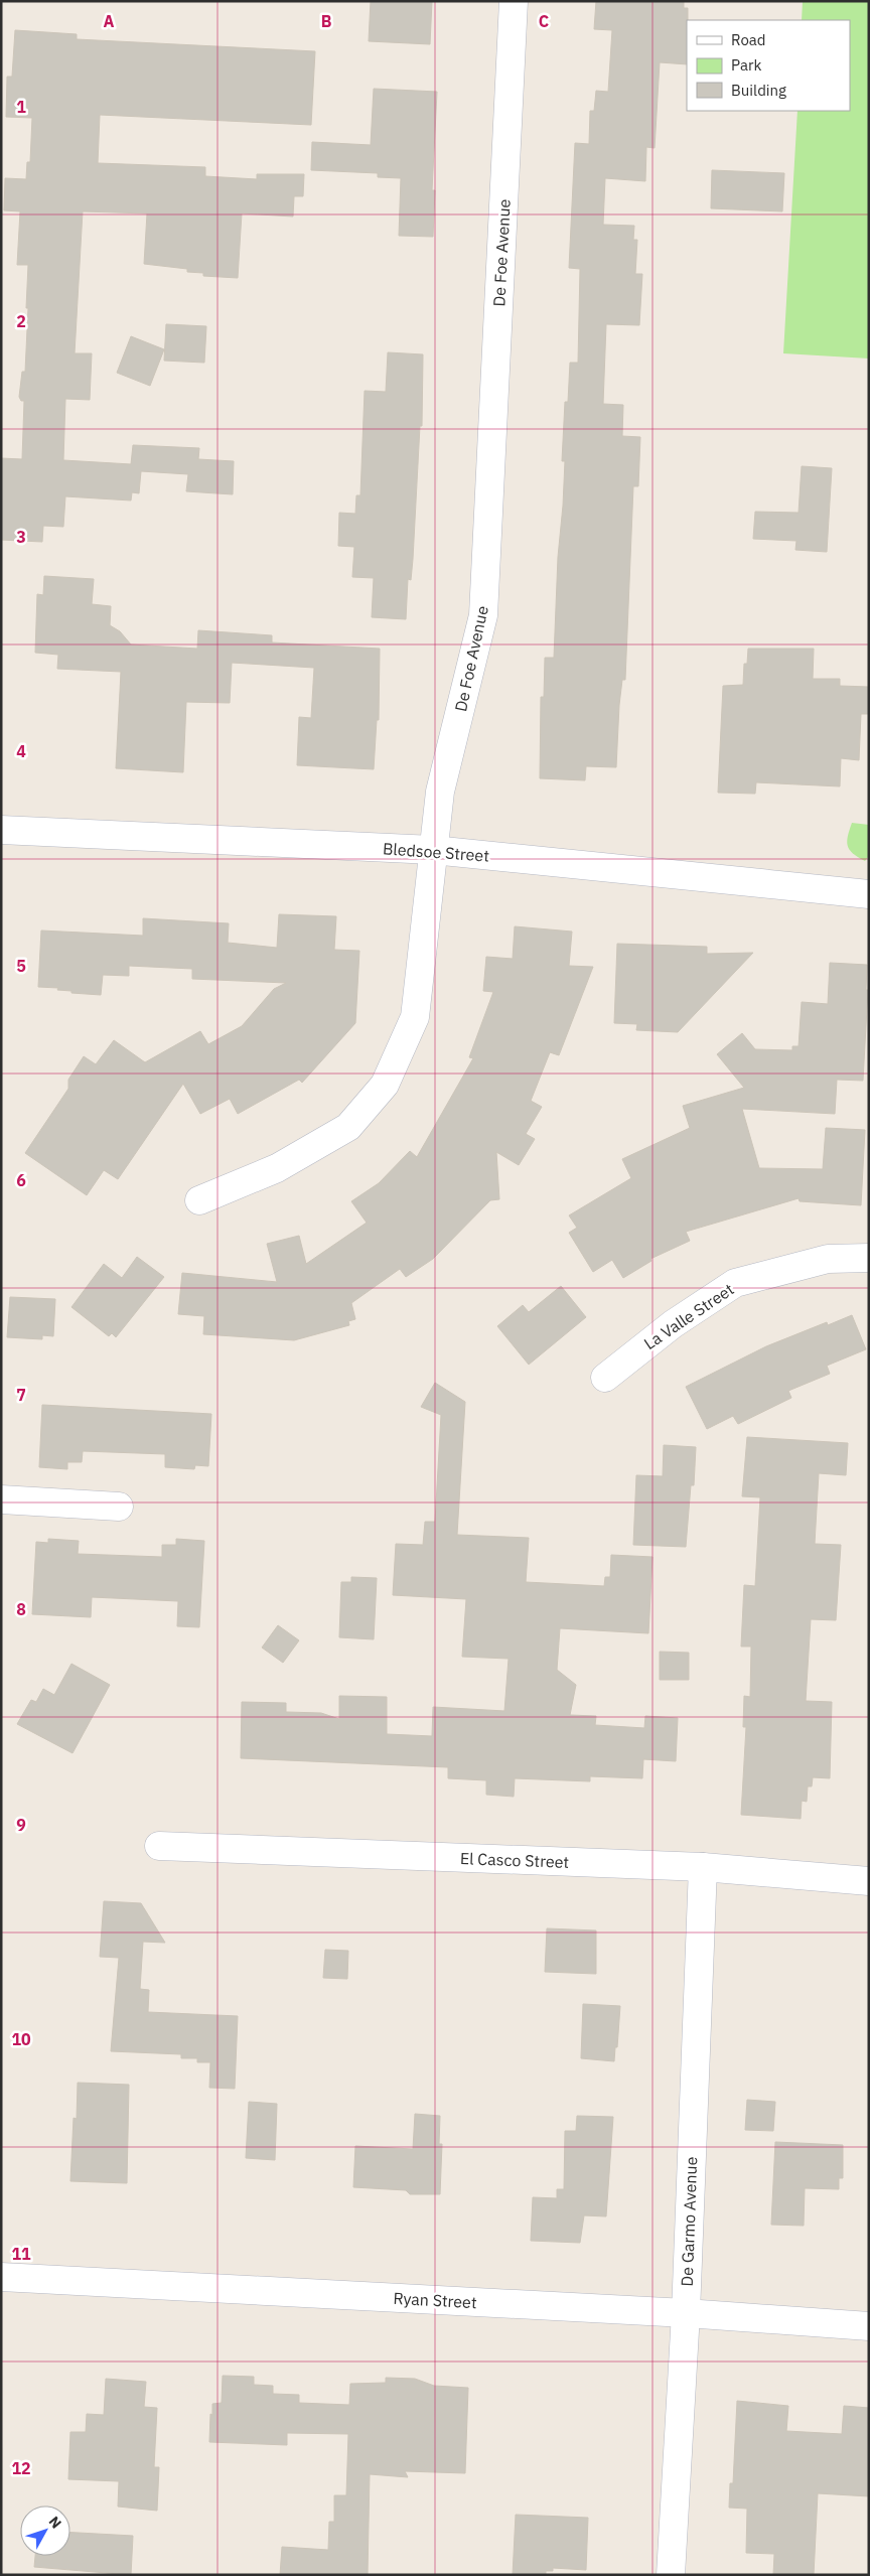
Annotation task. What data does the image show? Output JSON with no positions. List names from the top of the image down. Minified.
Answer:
{"streets":{"street":["De Foe Avenue","Bledsoe Street","La Valle Street","El Casco Street","De Garmo Avenue","Ryan Street"]},"crossings":[["De Foe Avenue","Bledsoe Street"],["El Casco Street","De Garmo Avenue"],["De Garmo Avenue","Ryan Street"]],"legend":["Road","Park","Building"],"north":"top right","grid":{"columns":["A","B","C"],"rows":["1","2","3","4","5","6","7","8","9","10","11","12"]}}
